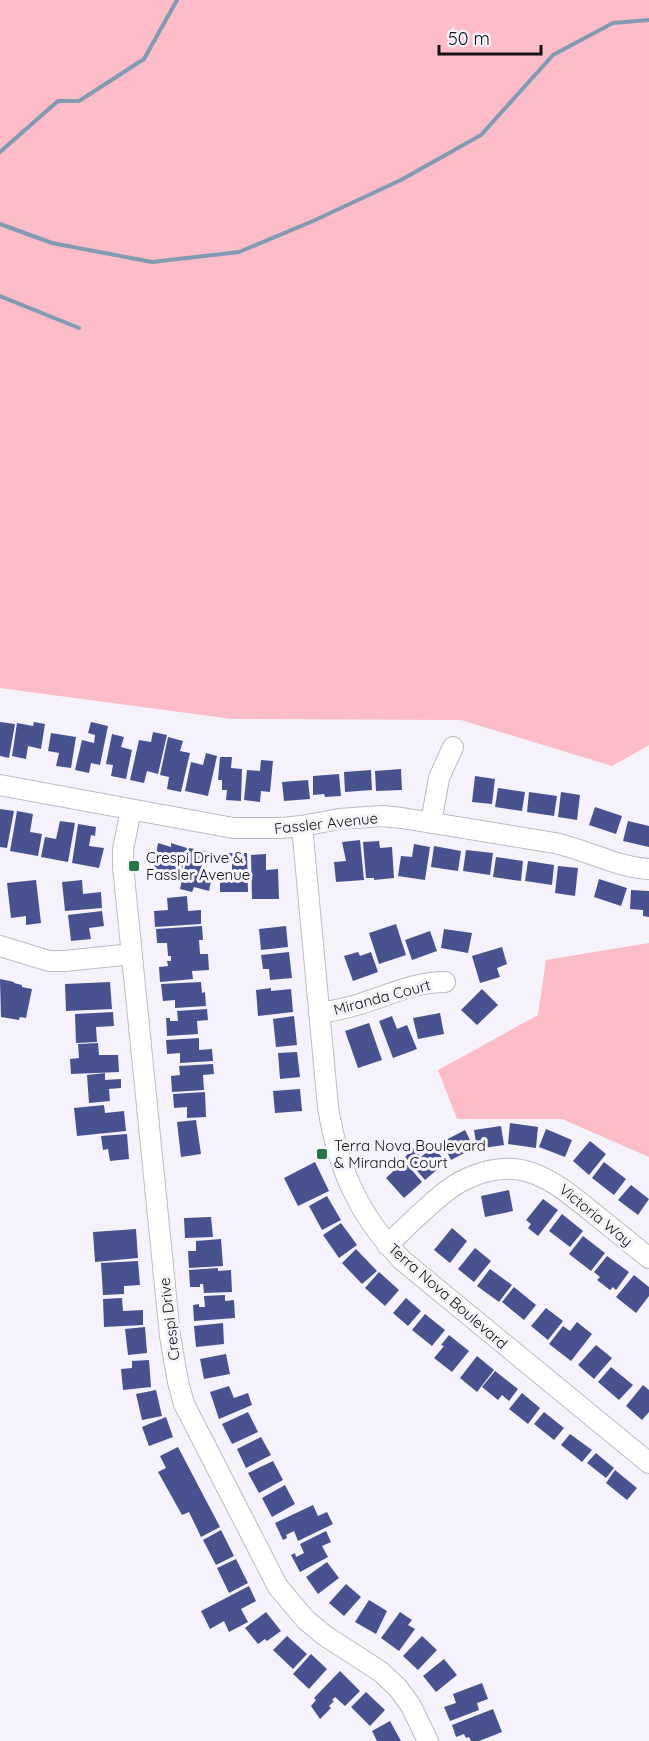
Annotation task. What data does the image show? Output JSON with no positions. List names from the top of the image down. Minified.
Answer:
{"streets":{"street":["Fassler Avenue","Miranda Court","Victoria Way","Terra Nova Boulevard","Crespi Drive"]},"crossings":[["Fassler Avenue","Terra Nova Boulevard"],["Fassler Avenue","Crespi Drive"],["Miranda Court","Terra Nova Boulevard"],["Victoria Way","Terra Nova Boulevard"]],"places":{"transit":["Crespi Drive & Fassler Avenue","Terra Nova Boulevard & Miranda Court"]},"scale_bar":"50 m"}
